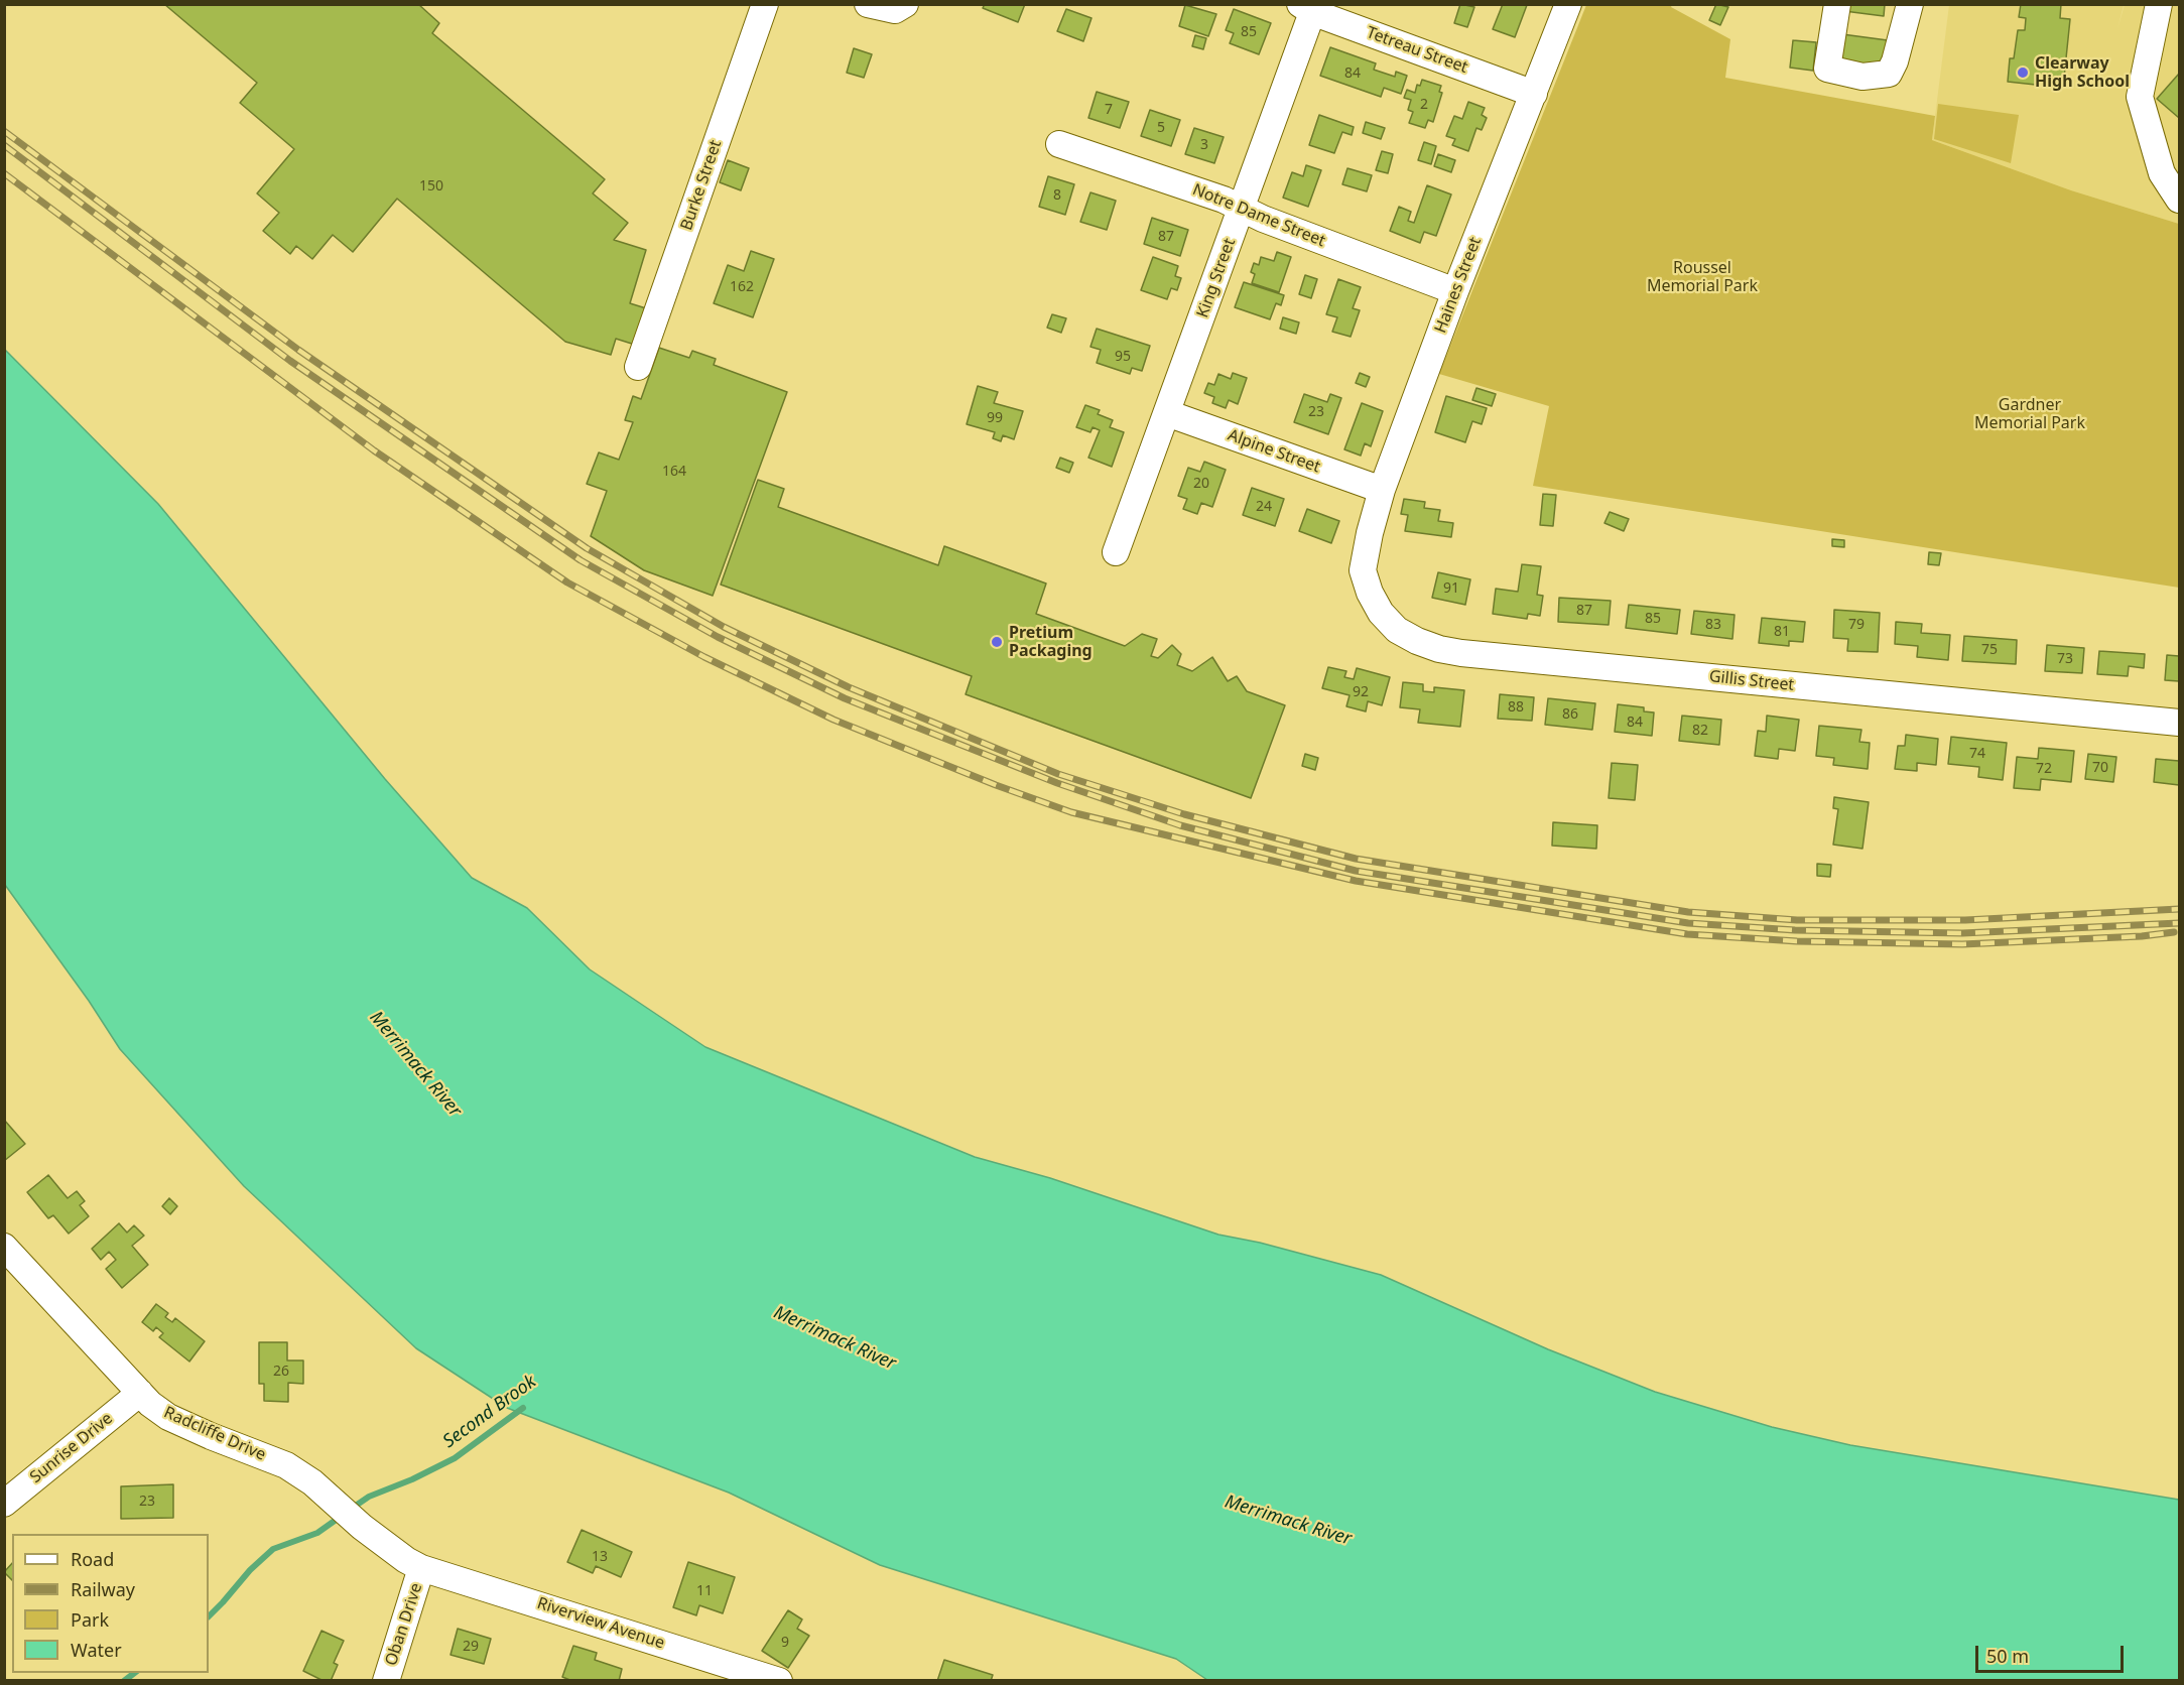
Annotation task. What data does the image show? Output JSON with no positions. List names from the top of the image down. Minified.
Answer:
{"streets":{"street":["Tetreau Street","Burke Street","Notre Dame Street","King Street","Haines Street","Alpine Street","Gillis Street","Radcliffe Drive","Sunrise Drive","Riverview Avenue","Oban Drive"]},"crossings":[["Tetreau Street","King Street"],["Tetreau Street","Haines Street"],["Notre Dame Street","King Street"],["Notre Dame Street","Haines Street"],["King Street","Alpine Street"],["Haines Street","Alpine Street"],["Haines Street","Gillis Street"],["Radcliffe Drive","Sunrise Drive"],["Radcliffe Drive","Riverview Avenue"],["Radcliffe Drive","Oban Drive"],["Riverview Avenue","Oban Drive"]],"water":["Merrimack River","Second Brook"],"parks":["Roussel Memorial Park","Gardner Memorial Park"],"places":["Clearway High School","Pretium Packaging"],"house_numbers":["85","84","2","7","5","3","150","8","87","162","95","23","99","164","20","24","91","87","85","83","79","81","75","73","92","88","86","84","82","74","70","72","26","23","13","11","9","29"],"legend":["Road","Railway","Park","Water"],"scale_bar":"50 m"}
